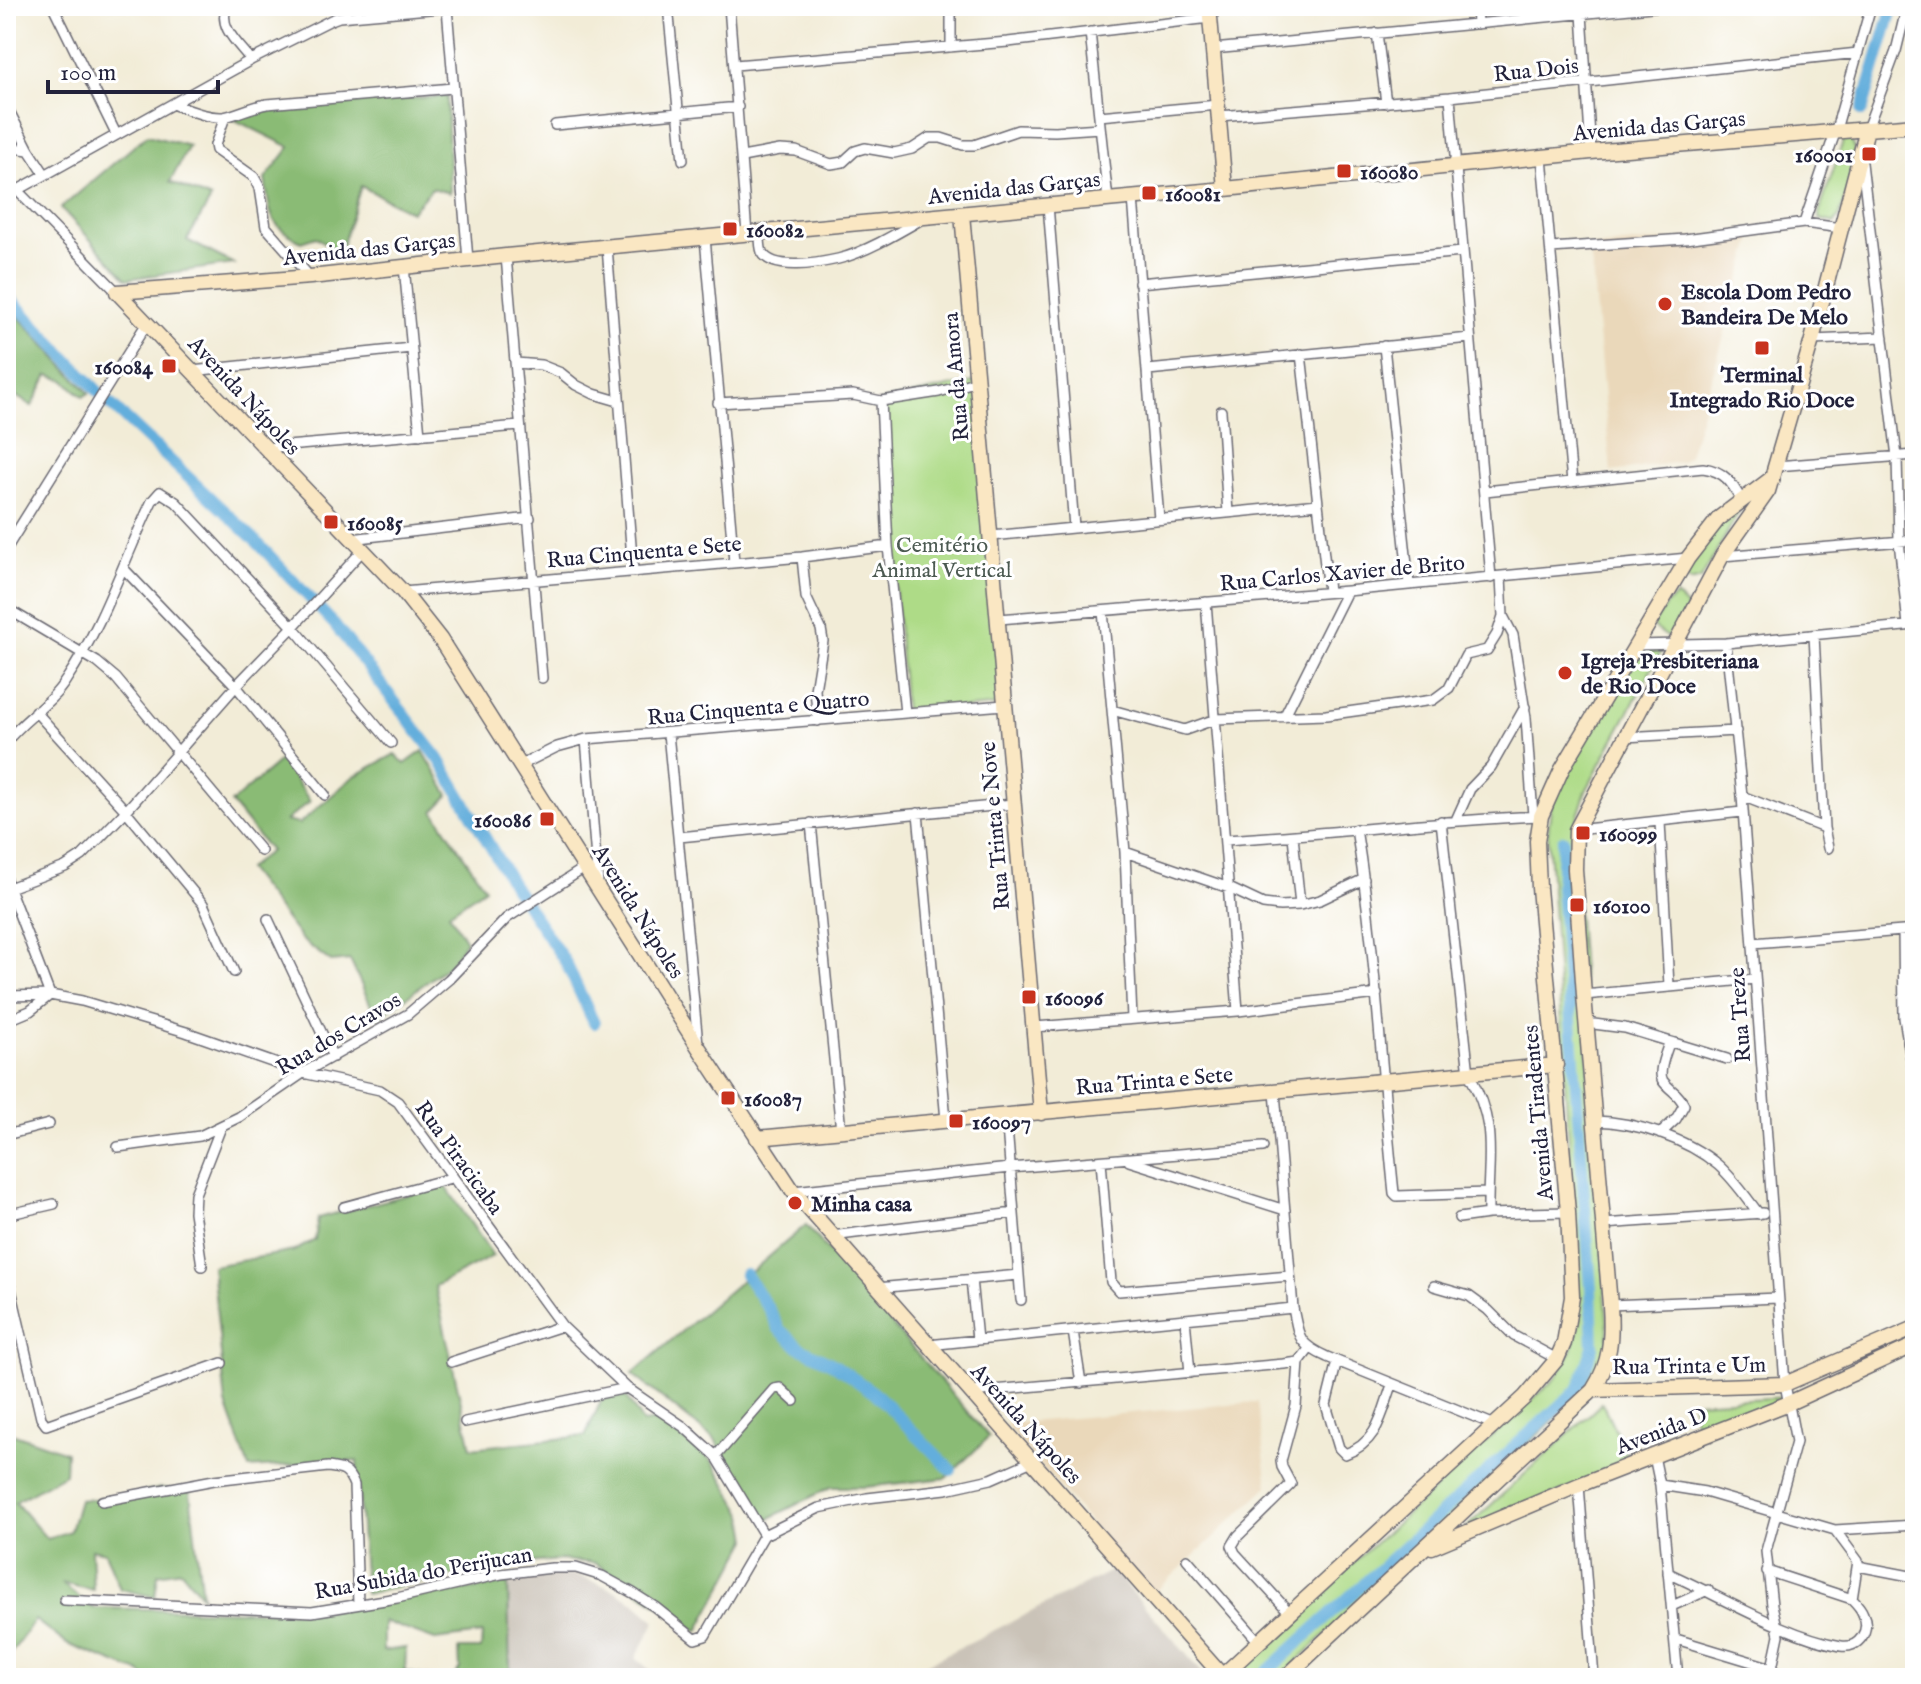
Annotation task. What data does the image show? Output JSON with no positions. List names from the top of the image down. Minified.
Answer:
{"streets":{"street":["Rua Dois","Avenida das Garças","Rua da Amora","Avenida Nápoles","Rua Cinquenta e Sete","Rua Carlos Xavier de Brito","Rua Cinquenta e Quatro","Rua Trinta e Nove","Rua Treze","Rua dos Cravos","Rua Trinta e Sete","Avenida Tiradentes","Rua Piracicaba","Rua Trinta e Um","Avenida D","Rua Subida do Perijucan"]},"crossings":[["Avenida das Garças","Rua da Amora"],["Avenida das Garças","Avenida Nápoles"],["Rua da Amora","Rua Trinta e Nove"],["Avenida Nápoles","Rua Cinquenta e Sete"],["Avenida Nápoles","Rua Cinquenta e Quatro"],["Avenida Nápoles","Rua dos Cravos"],["Avenida Nápoles","Rua Trinta e Sete"],["Avenida Nápoles","Avenida Tiradentes"],["Rua Carlos Xavier de Brito","Rua Trinta e Nove"],["Rua Carlos Xavier de Brito","Avenida Tiradentes"],["Rua Cinquenta e Quatro","Rua Trinta e Nove"],["Rua Trinta e Nove","Rua Trinta e Sete"],["Rua Treze","Rua Trinta e Um"],["Rua Treze","Avenida D"],["Rua dos Cravos","Rua Piracicaba"],["Rua Trinta e Sete","Avenida Tiradentes"],["Rua Piracicaba","Rua Subida do Perijucan"]],"parks":["Cemitério Animal Vertical"],"places":{"transit":["160001","160080","160081","160082","Terminal Integrado Rio Doce","160084","160085","160086","160099","160100","160096","160087","160097"],"other":["Escola Dom Pedro Bandeira De Melo","Igreja Presbiteriana de Rio Doce","Minha casa"]},"scale_bar":"100 m"}
